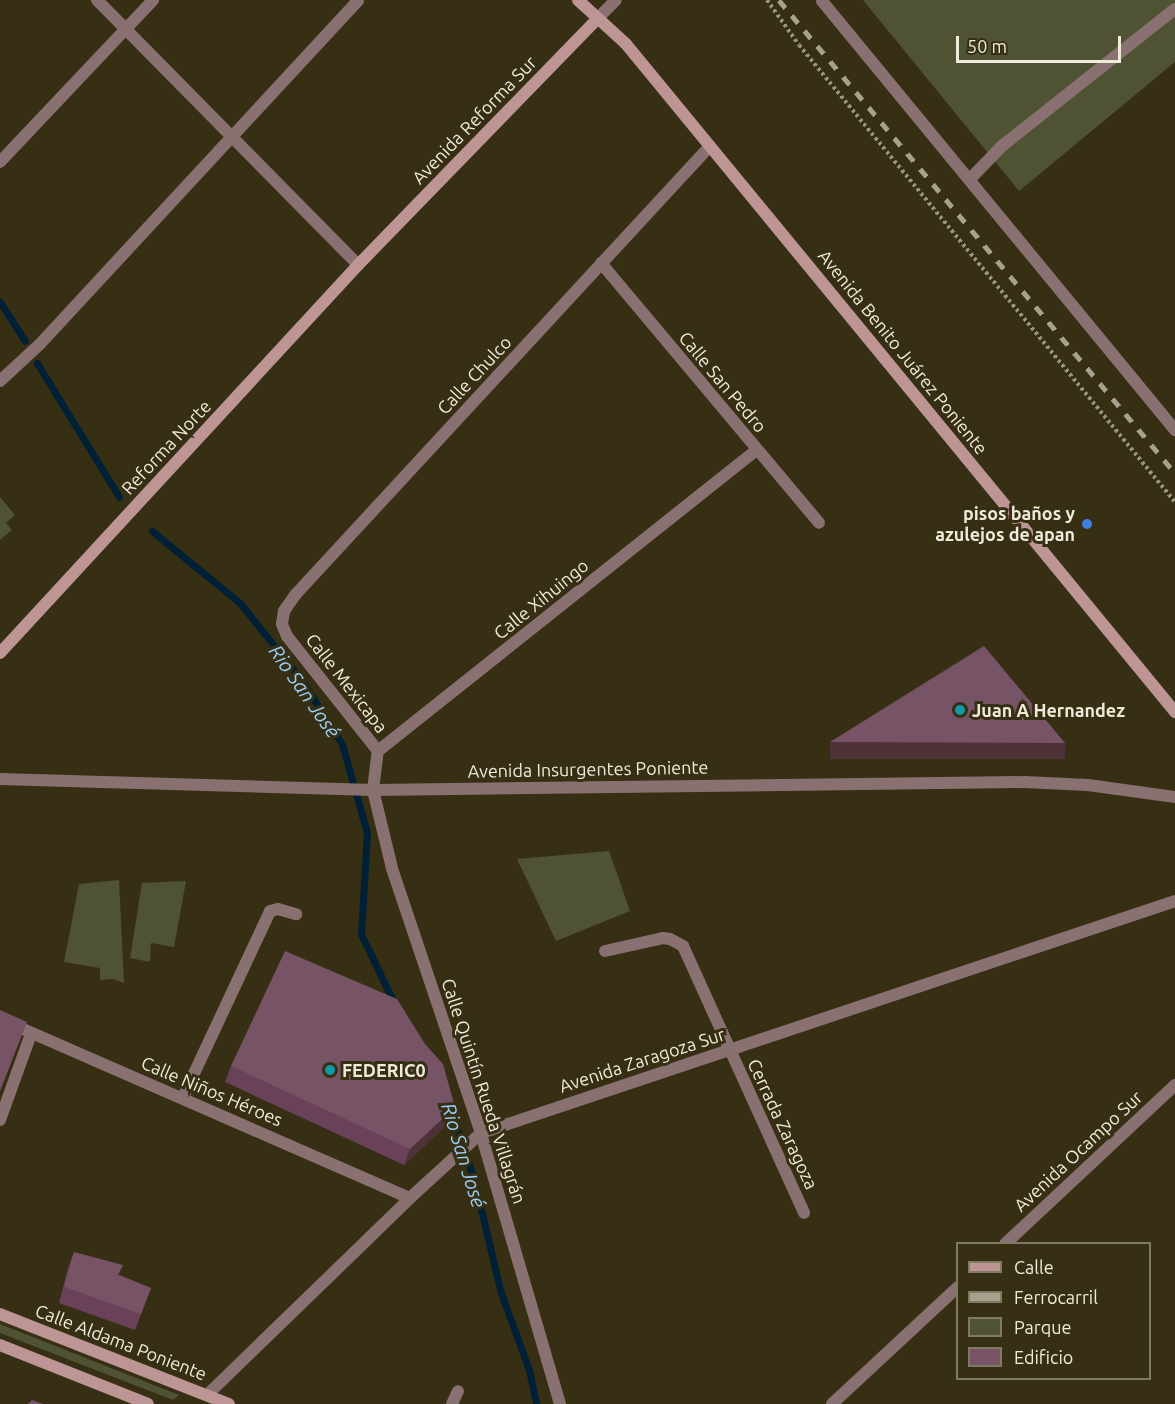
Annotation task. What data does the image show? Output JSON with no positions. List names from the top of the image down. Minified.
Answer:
{"streets":{"main road":["Avenida Reforma Sur","Avenida Benito Juárez Poniente","Reforma Norte","Calle Aldama Poniente"],"street":["Calle Chulco","Calle San Pedro","Calle Xihuingo","Calle Mexicapa","Avenida Insurgentes Poniente","Avenida Zaragoza Sur","Calle Niños Héroes","Calle Quintín Rueda Villagrán","Cerrada Zaragoza","Avenida Ocampo Sur"]},"crossings":[["Avenida Reforma Sur","Avenida Benito Juárez Poniente"],["Avenida Reforma Sur","Reforma Norte"],["Avenida Benito Juárez Poniente","Calle Chulco"],["Calle Chulco","Calle San Pedro"],["Calle Chulco","Calle Mexicapa"],["Calle San Pedro","Calle Xihuingo"],["Calle Xihuingo","Calle Mexicapa"],["Avenida Insurgentes Poniente","Calle Quintín Rueda Villagrán"],["Avenida Zaragoza Sur","Calle Niños Héroes"],["Avenida Zaragoza Sur","Calle Quintín Rueda Villagrán"],["Avenida Zaragoza Sur","Cerrada Zaragoza"],["Avenida Zaragoza Sur","Calle Aldama Poniente"]],"water":["Rio San José"],"places":["pisos baños y azulejos de apan","Juan A Hernandez","FEDERIC0"],"legend":["Calle","Ferrocarril","Parque","Edificio"],"scale_bar":"50 m"}
